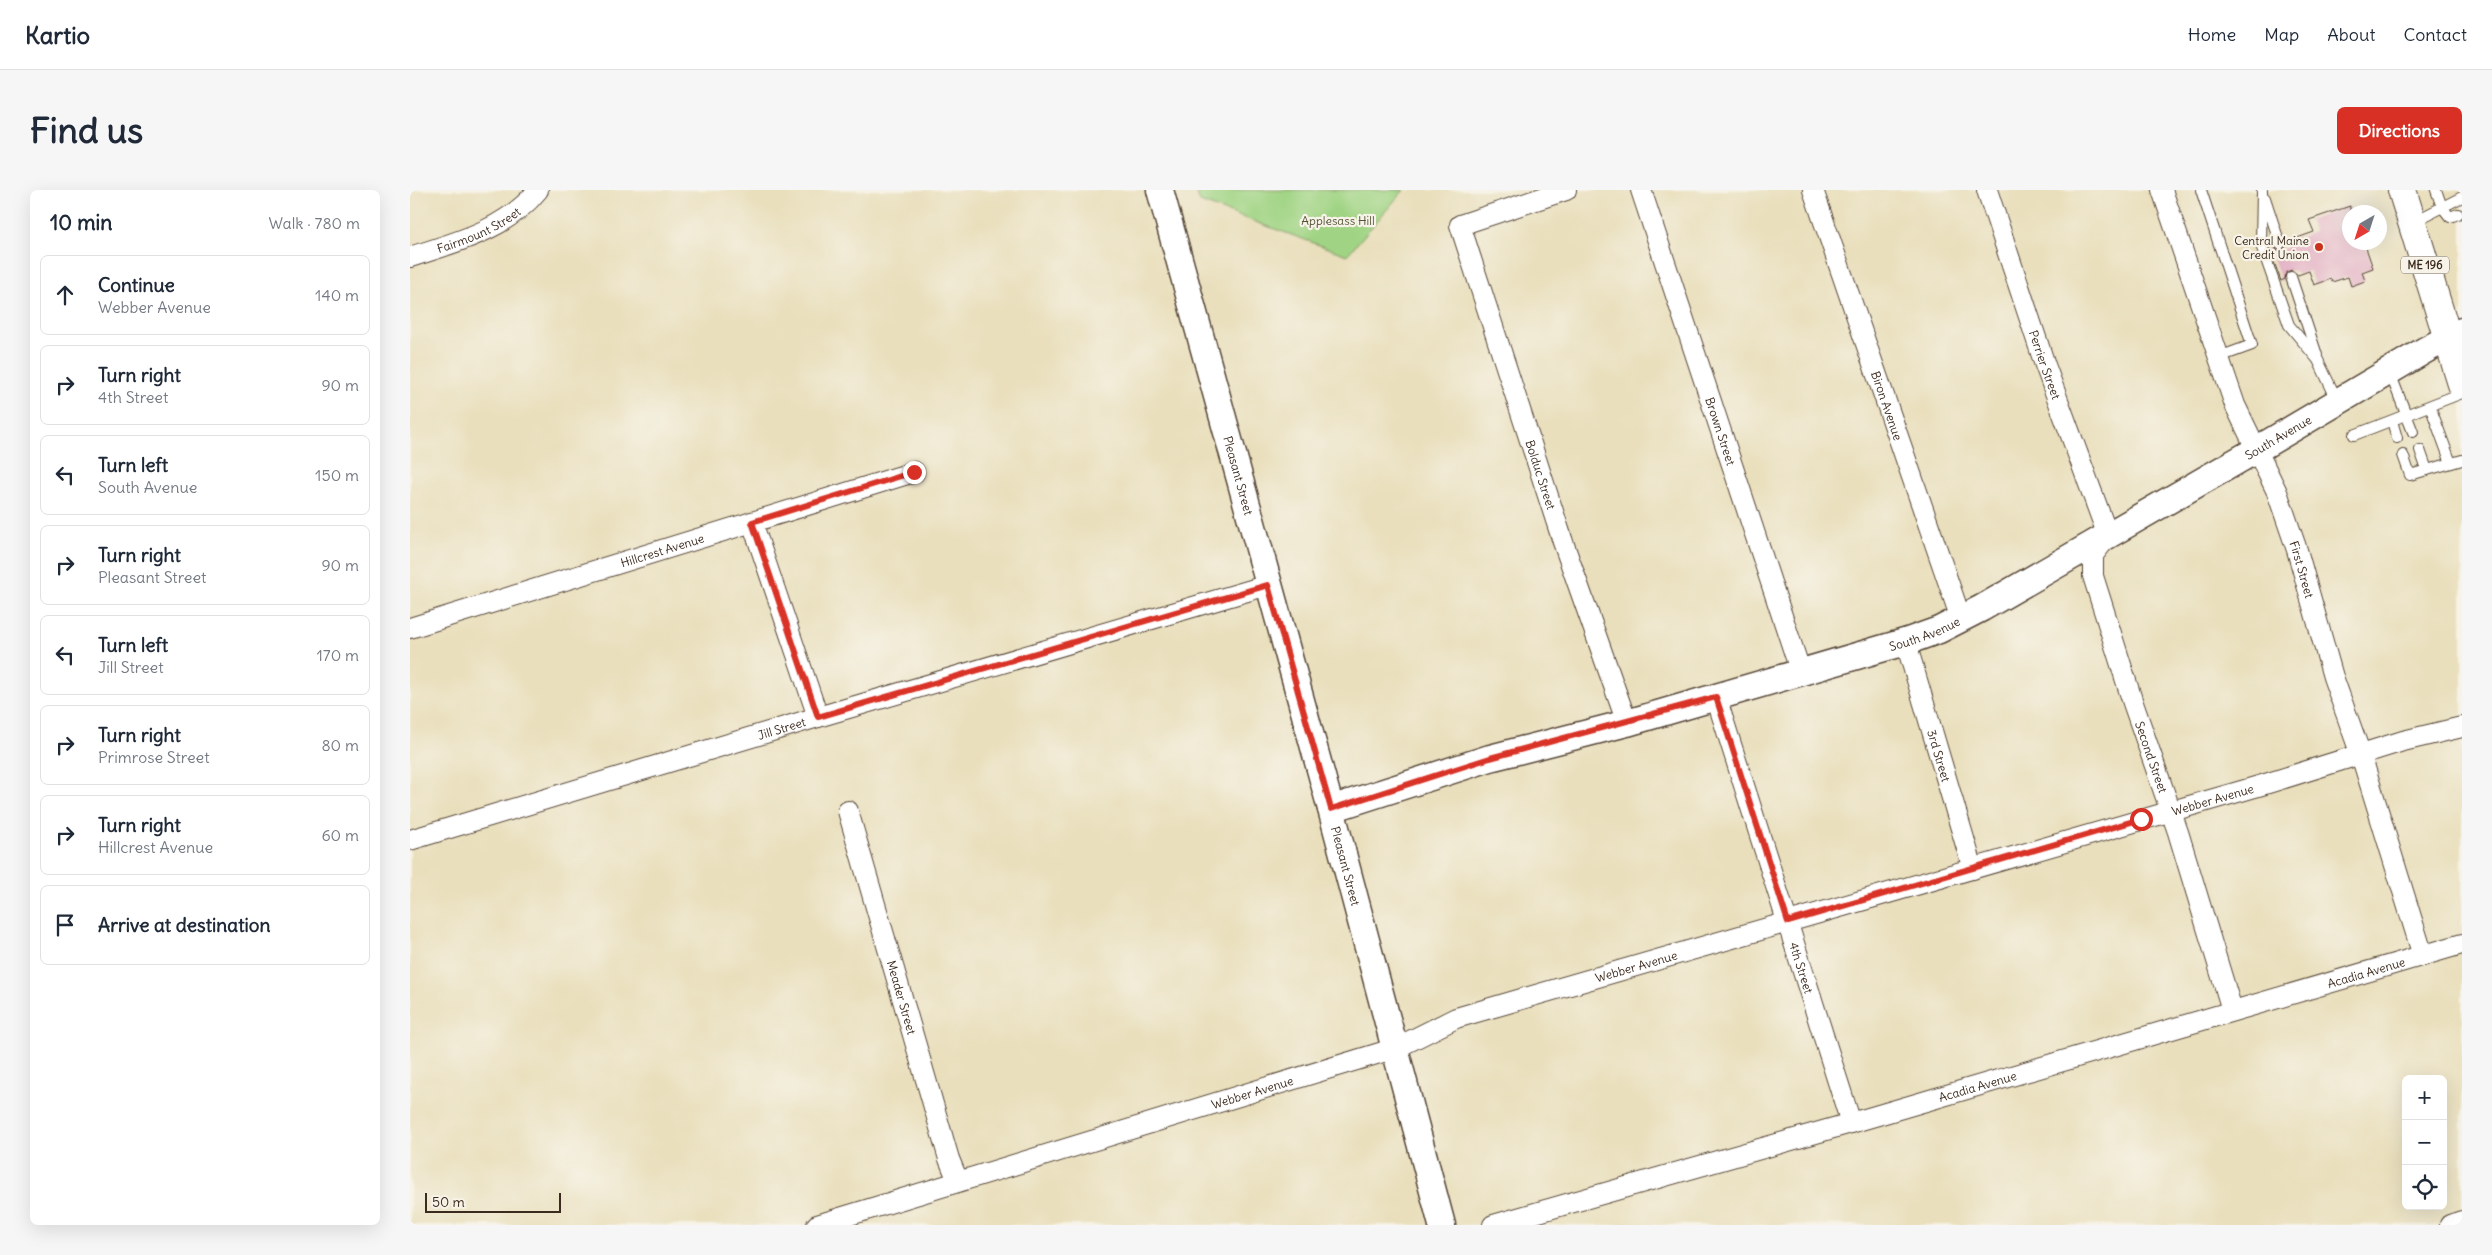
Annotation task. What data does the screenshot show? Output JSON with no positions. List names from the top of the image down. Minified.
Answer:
{"streets":{"highway":["ME 196"],"street":["Fairmount Street","Perrier Street","Biron Avenue","Brown Street","South Avenue","Bolduc Street","Pleasant Street","Hillcrest Avenue","First Street","Jill Street","3rd Street","Second Street","Webber Avenue","4th Street","Acadia Avenue","Meader Street"]},"crossings":[["ME 196","South Avenue"],["Perrier Street","South Avenue"],["Perrier Street","Second Street"],["Biron Avenue","South Avenue"],["Brown Street","South Avenue"],["South Avenue","Bolduc Street"],["South Avenue","Pleasant Street"],["South Avenue","First Street"],["South Avenue","3rd Street"],["South Avenue","Second Street"],["South Avenue","4th Street"],["Pleasant Street","Jill Street"],["Pleasant Street","Webber Avenue"],["First Street","Webber Avenue"],["First Street","Acadia Avenue"],["3rd Street","Webber Avenue"],["Second Street","Webber Avenue"],["Second Street","Acadia Avenue"],["Webber Avenue","4th Street"],["Webber Avenue","Meader Street"],["4th Street","Acadia Avenue"]],"parks":["Applesass Hill"],"places":["Central Maine Credit Union"],"scale_bar":"50 m","north":"bottom left","page":{"header":"Kartio","nav":["Home","Map","About","Contact"],"buttons":"Directions","title":"Find us","heading":["10 min","Walk · 780 m"],"list":[["Continue","Webber Avenue","140 m"],["Turn right","4th Street","90 m"],["Turn left","South Avenue","150 m"],["Turn right","Pleasant Street","90 m"],["Turn left","Jill Street","170 m"],["Turn right","Primrose Street","80 m"],["Turn right","Hillcrest Avenue","60 m"],"Arrive at destination"],"map_buttons":["+","−"],"scale":"50 m"}}
